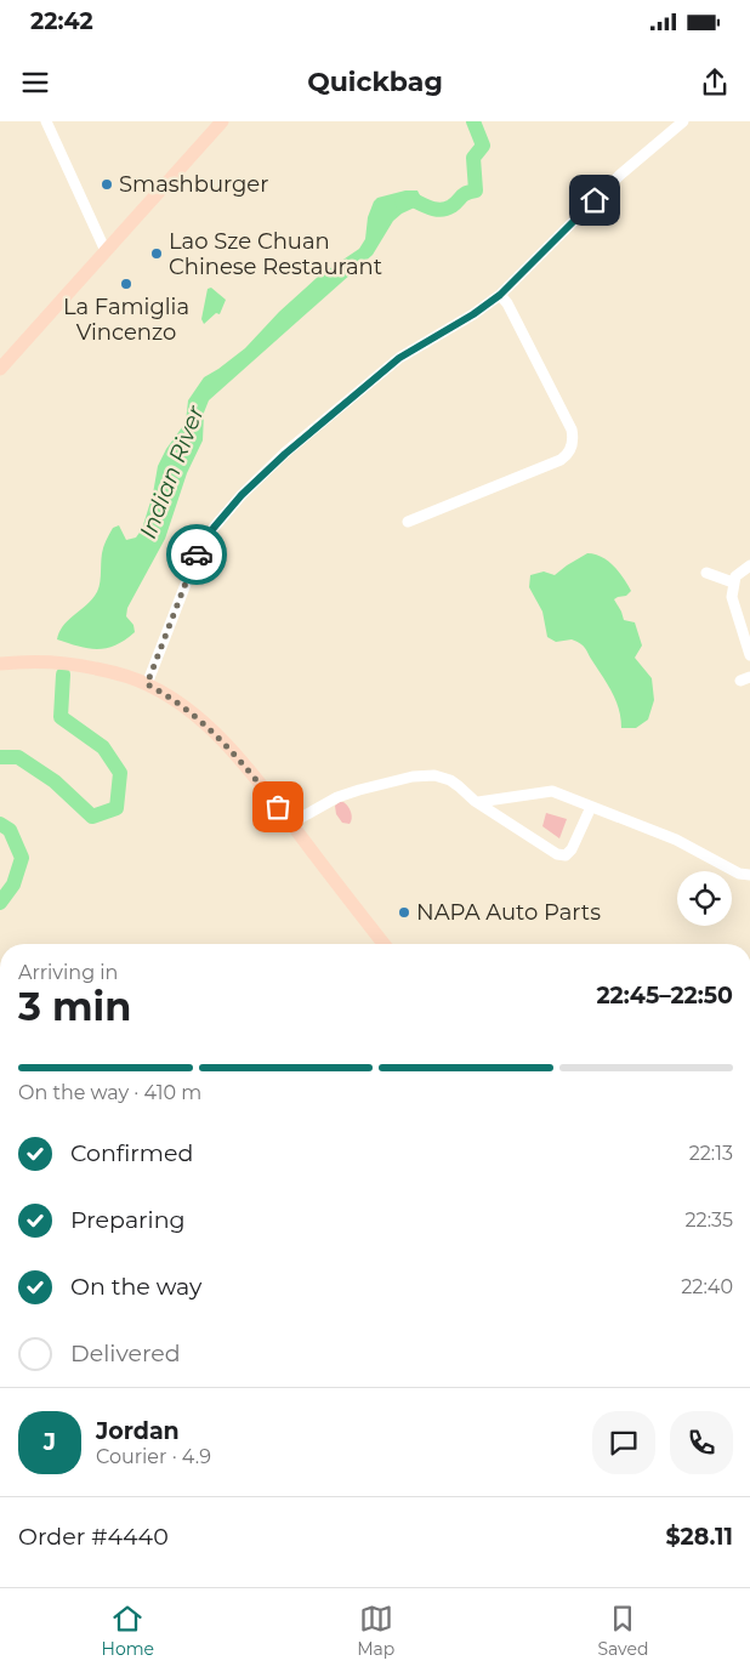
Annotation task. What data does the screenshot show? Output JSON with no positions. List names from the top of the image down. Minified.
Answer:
{"water":["Indian River"],"places":["Smashburger","Lao Sze Chuan Chinese Restaurant","La Famiglia Vincenzo","NAPA Auto Parts"],"page":{"status":"22:42","header":"Quickbag","heading":["3 min","Arriving in","22:45–22:50"],"panel":["Jordan","Courier · 4.9","Order #4440","$28.11"],"bar":"On the way · 410 m","list":[["Confirmed","22:13"],["Preparing","22:35"],["On the way","22:40"],"Delivered"],"round":"J","tabs":["Home","Map","Saved"]}}
